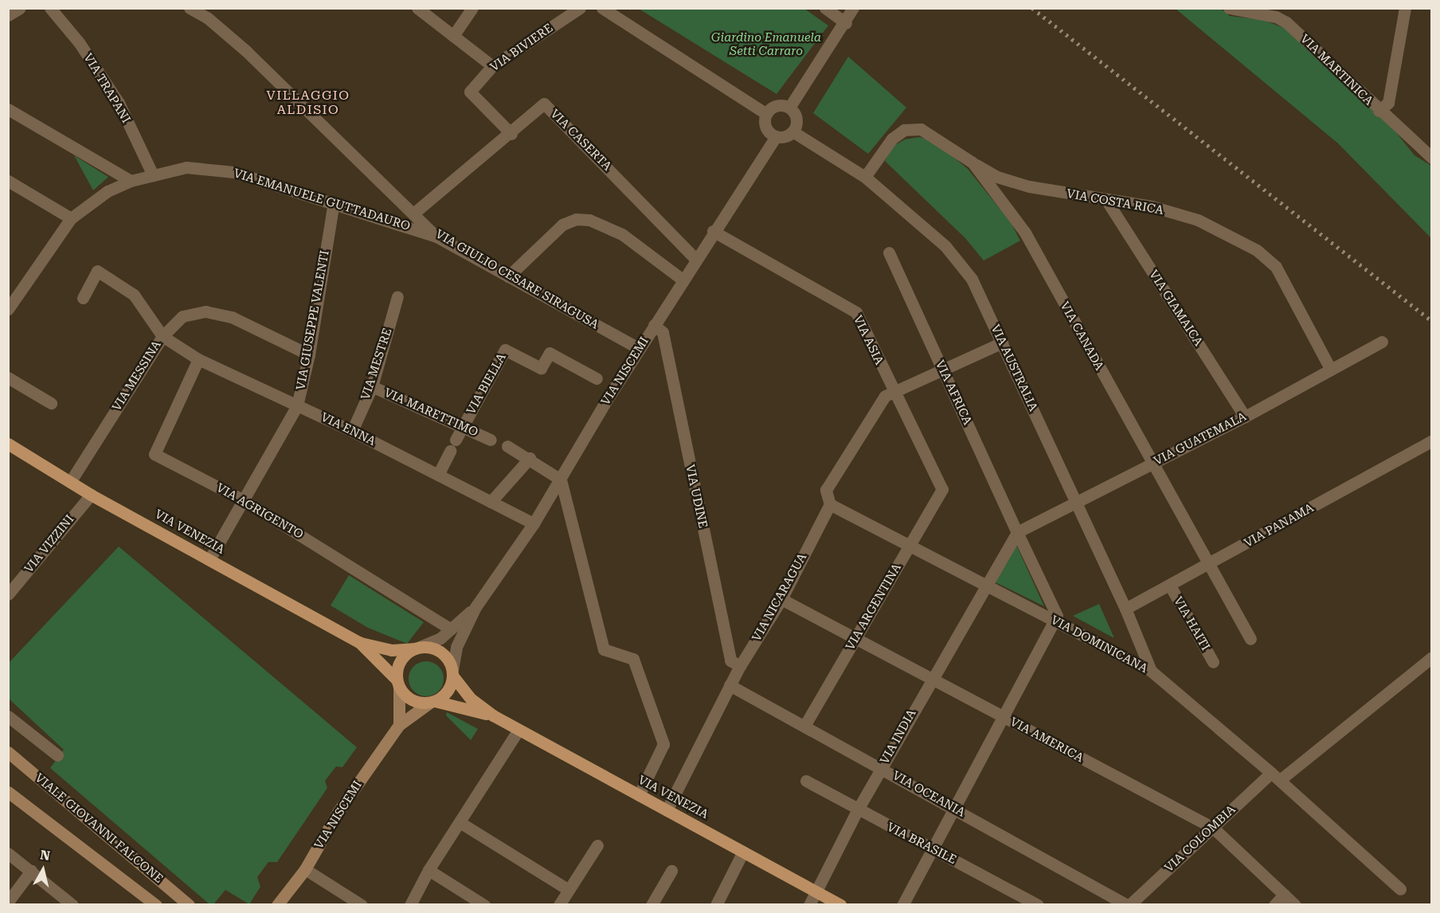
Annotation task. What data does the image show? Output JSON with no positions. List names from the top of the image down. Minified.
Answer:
{"streets":{"main road":["VIA VENEZIA"],"street":["VIA BIVIERE","VIA MARTINICA","VIA TRAPANI","VIA CASERTA","VIA EMANUELE GUTTADAURO","VIA COSTA RICA","VIA GIULIO CESARE SIRAGUSA","VIA GIAMAICA","VIA GIUSEPPE VALENTI","VIA CANADA","VIA ASIA","VIA MESTRE","VIA AUSTRALIA","VIA NISCEMI","VIA MESSINA","VIA BIELLA","VIA AFRICA","VIA MARETTIMO","VIA ENNA","VIA GUATEMALA","VIA UDINE","VIA AGRIGENTO","VIA PANAMA","VIA VIZZINI","VIA NICARAGUA","VIA ARGENTINA","VIA HAITI","VIA DOMINICANA","VIA INDIA","VIA AMERICA","VIA OCEANIA","VIALE GIOVANNI FALCONE","VIA COLOMBIA","VIA BRASILE"]},"crossings":[["VIA BIVIERE","VIA CASERTA"],["VIA TRAPANI","VIA EMANUELE GUTTADAURO"],["VIA CASERTA","VIA GIULIO CESARE SIRAGUSA"],["VIA CASERTA","VIA NISCEMI"],["VIA EMANUELE GUTTADAURO","VIA GIULIO CESARE SIRAGUSA"],["VIA EMANUELE GUTTADAURO","VIA GIUSEPPE VALENTI"],["VIA COSTA RICA","VIA GIAMAICA"],["VIA COSTA RICA","VIA CANADA"],["VIA COSTA RICA","VIA GUATEMALA"],["VIA GIULIO CESARE SIRAGUSA","VIA NISCEMI"],["VIA GIAMAICA","VIA GUATEMALA"],["VIA GIUSEPPE VALENTI","VIA MESSINA"],["VIA GIUSEPPE VALENTI","VIA ENNA"],["VIA GIUSEPPE VALENTI","VIA AGRIGENTO"],["VIA GIUSEPPE VALENTI","VIA VENEZIA"],["VIA CANADA","VIA AUSTRALIA"],["VIA CANADA","VIA GUATEMALA"],["VIA CANADA","VIA PANAMA"],["VIA ASIA","VIA NISCEMI"],["VIA ASIA","VIA NICARAGUA"],["VIA ASIA","VIA ARGENTINA"],["VIA MESTRE","VIA MARETTIMO"],["VIA MESTRE","VIA ENNA"],["VIA AUSTRALIA","VIA NISCEMI"],["VIA AUSTRALIA","VIA GUATEMALA"],["VIA AUSTRALIA","VIA PANAMA"],["VIA AUSTRALIA","VIA DOMINICANA"],["VIA NISCEMI","VIA ENNA"],["VIA NISCEMI","VIA UDINE"],["VIA MESSINA","VIA ENNA"],["VIA MESSINA","VIA VENEZIA"],["VIA BIELLA","VIA MARETTIMO"],["VIA BIELLA","VIA ENNA"],["VIA AFRICA","VIA GUATEMALA"],["VIA AFRICA","VIA DOMINICANA"],["VIA AFRICA","VIA INDIA"],["VIA ENNA","VIA AGRIGENTO"],["VIA GUATEMALA","VIA INDIA"],["VIA UDINE","VIA NICARAGUA"],["VIA PANAMA","VIA HAITI"],["VIA VENEZIA","VIA VIZZINI"],["VIA VENEZIA","VIA NICARAGUA"],["VIA VENEZIA","VIA INDIA"],["VIA NICARAGUA","VIA DOMINICANA"],["VIA NICARAGUA","VIA AMERICA"],["VIA NICARAGUA","VIA OCEANIA"],["VIA ARGENTINA","VIA DOMINICANA"],["VIA ARGENTINA","VIA AMERICA"],["VIA ARGENTINA","VIA OCEANIA"],["VIA DOMINICANA","VIA INDIA"],["VIA DOMINICANA","VIA COLOMBIA"],["VIA INDIA","VIA AMERICA"],["VIA INDIA","VIA OCEANIA"],["VIA INDIA","VIA BRASILE"],["VIA AMERICA","VIA COLOMBIA"],["VIA OCEANIA","VIA COLOMBIA"]],"districts":["VILLAGGIO ALDISIO"],"parks":["Giardino Emanuela Setti Carraro"],"north":"top"}
